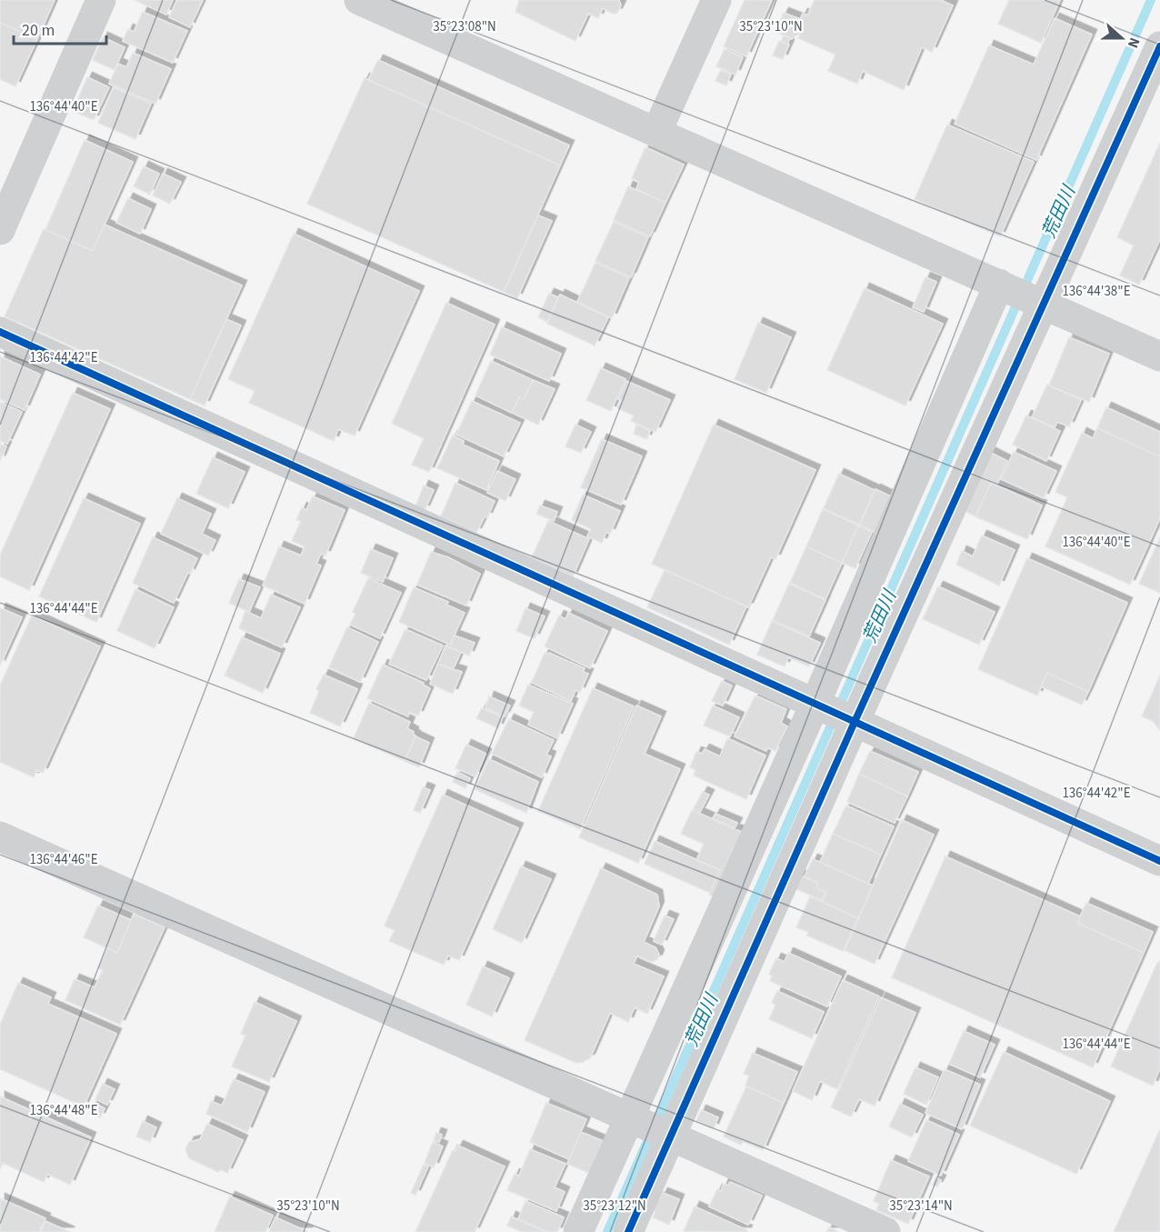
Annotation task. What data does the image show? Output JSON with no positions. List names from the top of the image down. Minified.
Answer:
{"water":["荒田川"],"scale_bar":"20 m","north":"right","coordinates":["35°23'08\"N","35°23'10\"N","136°44'40\"E","136°44'38\"E","136°44'42\"E","136°44'44\"E","136°44'46\"E","136°44'48\"E","35°23'12\"N","35°23'14\"N"]}
